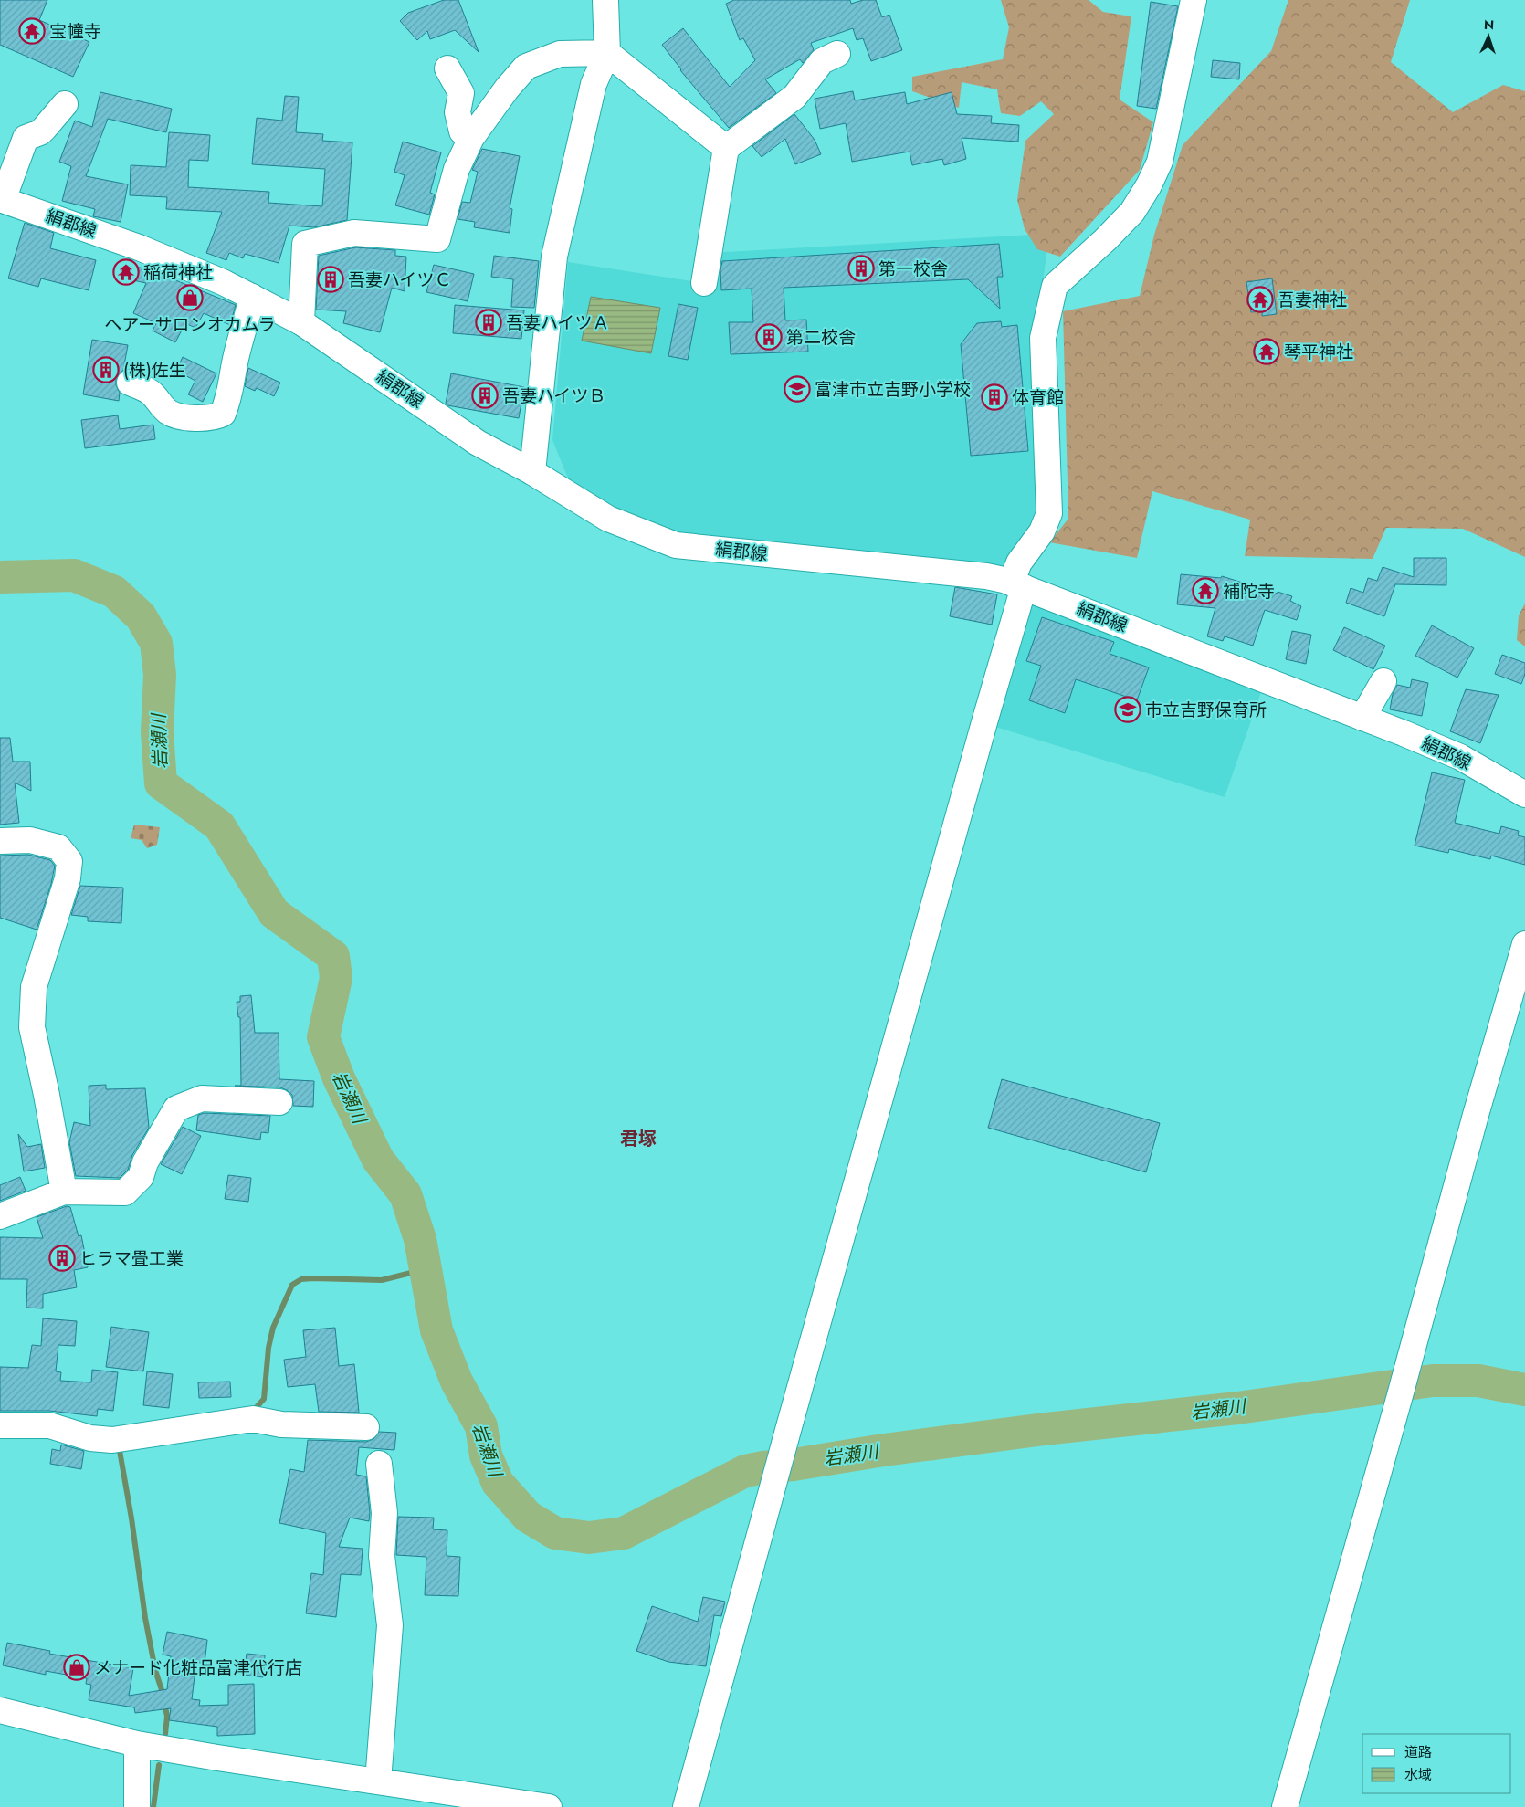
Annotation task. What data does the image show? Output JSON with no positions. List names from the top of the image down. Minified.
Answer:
{"streets":{"street":["絹郡線"]},"districts":["君塚"],"water":["岩瀬川"],"places":{"temple":["宝幢寺","稲荷神社","吾妻神社","琴平神社","補陀寺"],"building":["第一校舎","吾妻ハイツＣ","吾妻ハイツＡ","第二校舎","(株)佐生","吾妻ハイツＢ","体育館","ヒラマ畳工業"],"shop":["ヘアーサロンオカムラ","メナード化粧品富津代行店"],"school or university":["富津市立吉野小学校","市立吉野保育所"]},"legend":["道路","水域"],"north":"top"}
